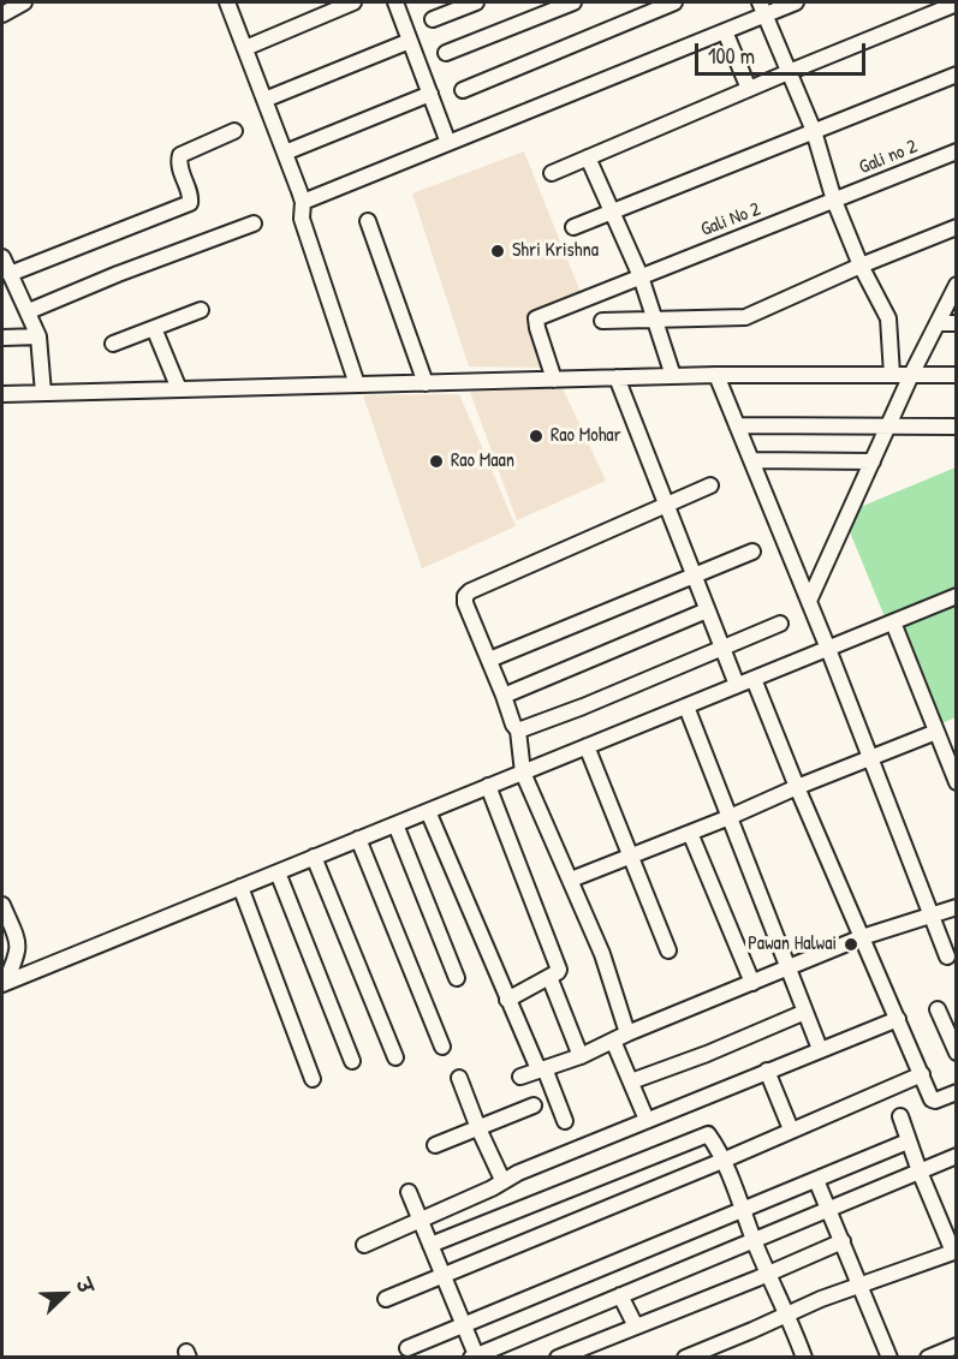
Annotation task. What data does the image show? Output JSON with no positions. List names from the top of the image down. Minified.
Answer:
{"streets":{"street":["Gali no 2","Gali No 2"]},"crossings":[["Gali no 2","Gali No 2"]],"places":["Shri Krishna","Rao Mohar","Rao Maan","Pawan Halwai"],"scale_bar":"100 m","north":"top right"}
